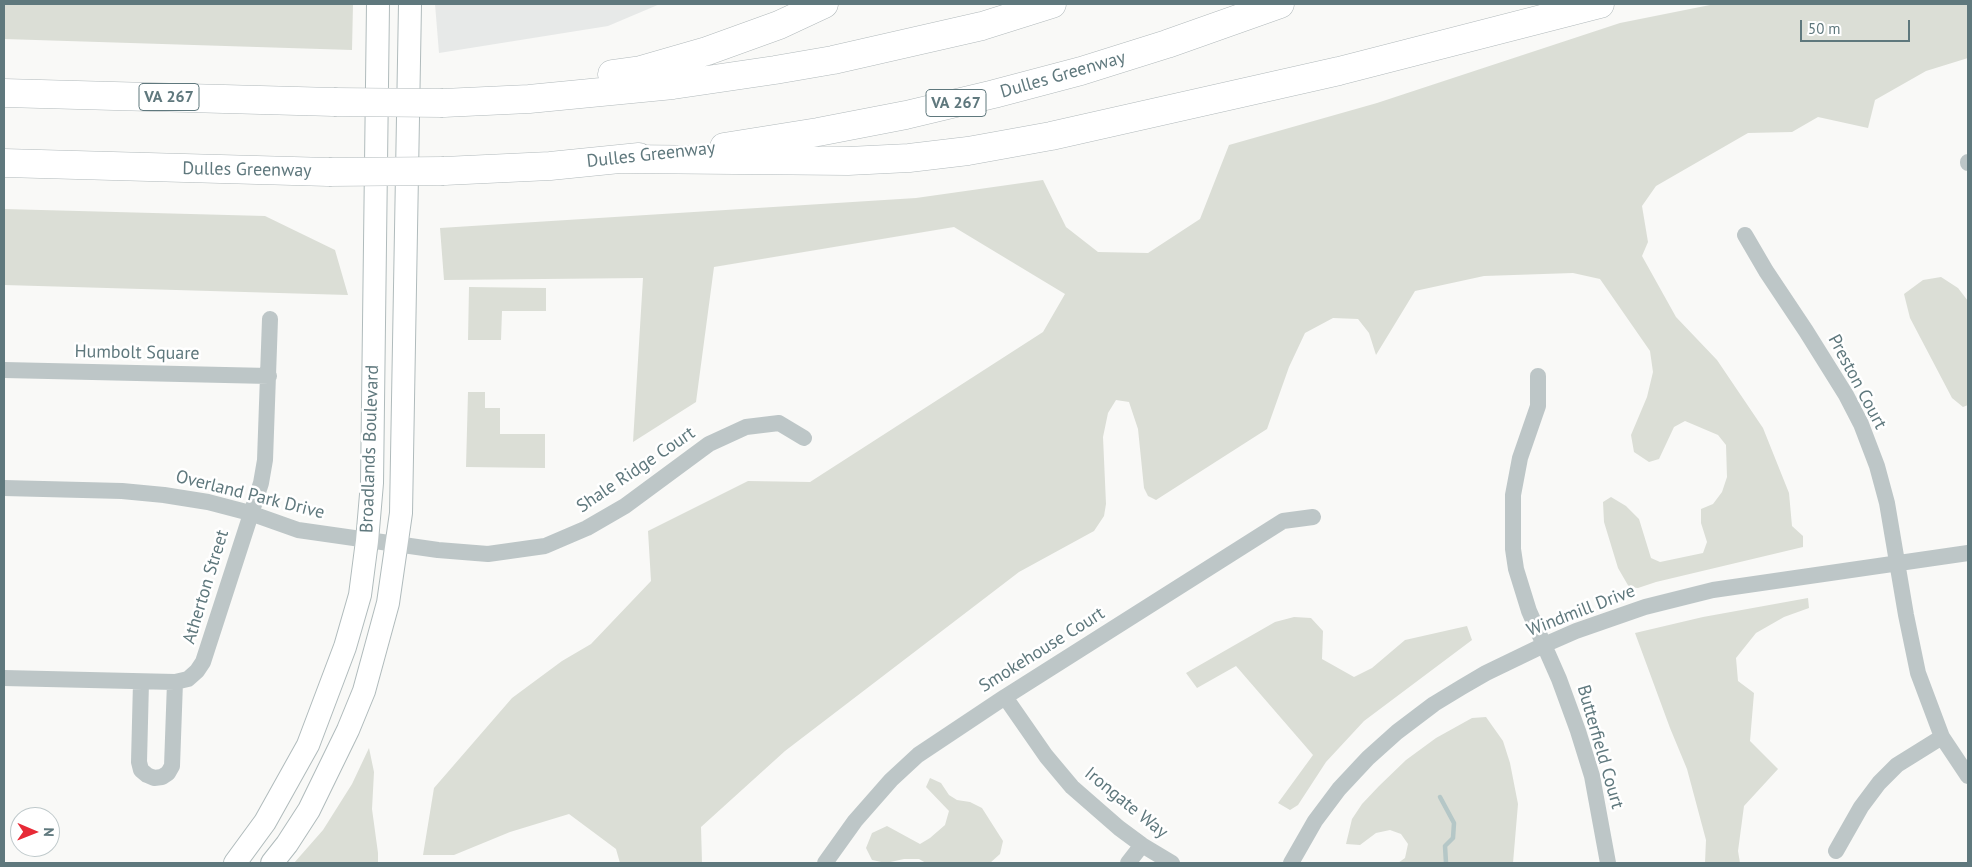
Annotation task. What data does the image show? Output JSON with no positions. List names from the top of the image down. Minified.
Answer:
{"streets":{"highway":["Dulles Greenway","VA 267"],"main road":["Broadlands Boulevard"],"street":["Humbolt Square","Preston Court","Shale Ridge Court","Overland Park Drive","Atherton Street","Windmill Drive","Smokehouse Court","Butterfield Court","Irongate Way"]},"crossings":[["Humbolt Square","Atherton Street"],["Preston Court","Windmill Drive"],["Broadlands Boulevard","Shale Ridge Court"],["Broadlands Boulevard","Overland Park Drive"],["Shale Ridge Court","Overland Park Drive"],["Overland Park Drive","Atherton Street"],["Windmill Drive","Butterfield Court"],["Smokehouse Court","Irongate Way"]],"scale_bar":"50 m","north":"right"}
